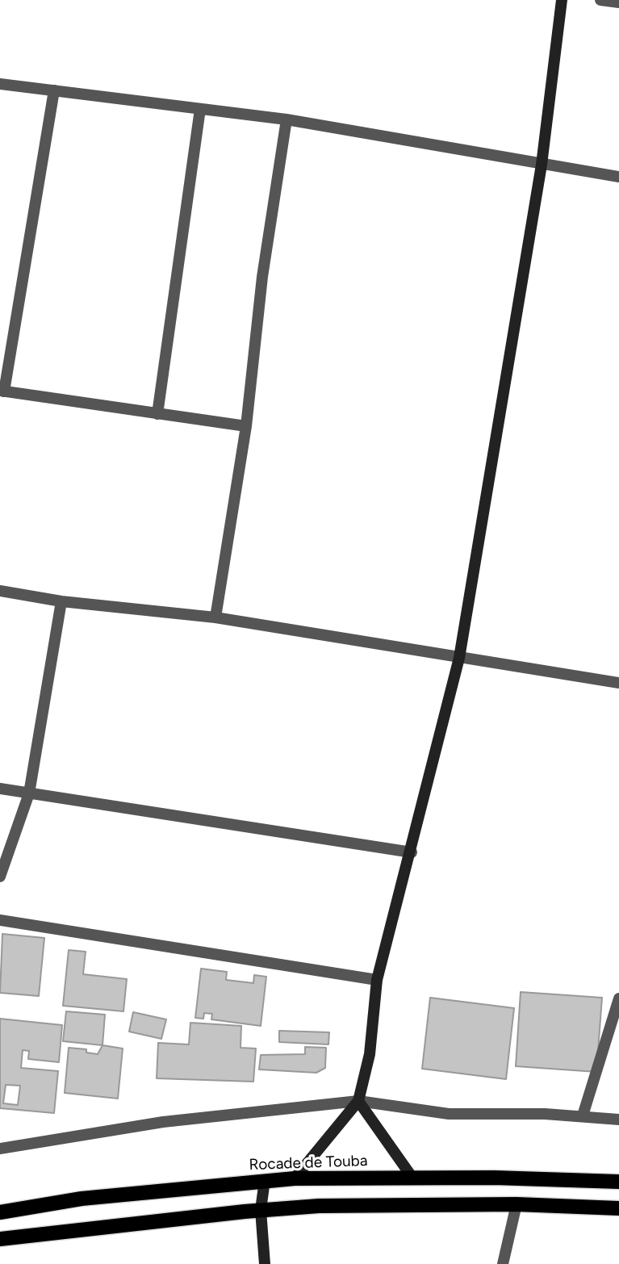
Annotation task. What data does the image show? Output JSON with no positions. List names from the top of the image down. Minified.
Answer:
{"streets":{"main road":["Rocade de Touba"]}}
